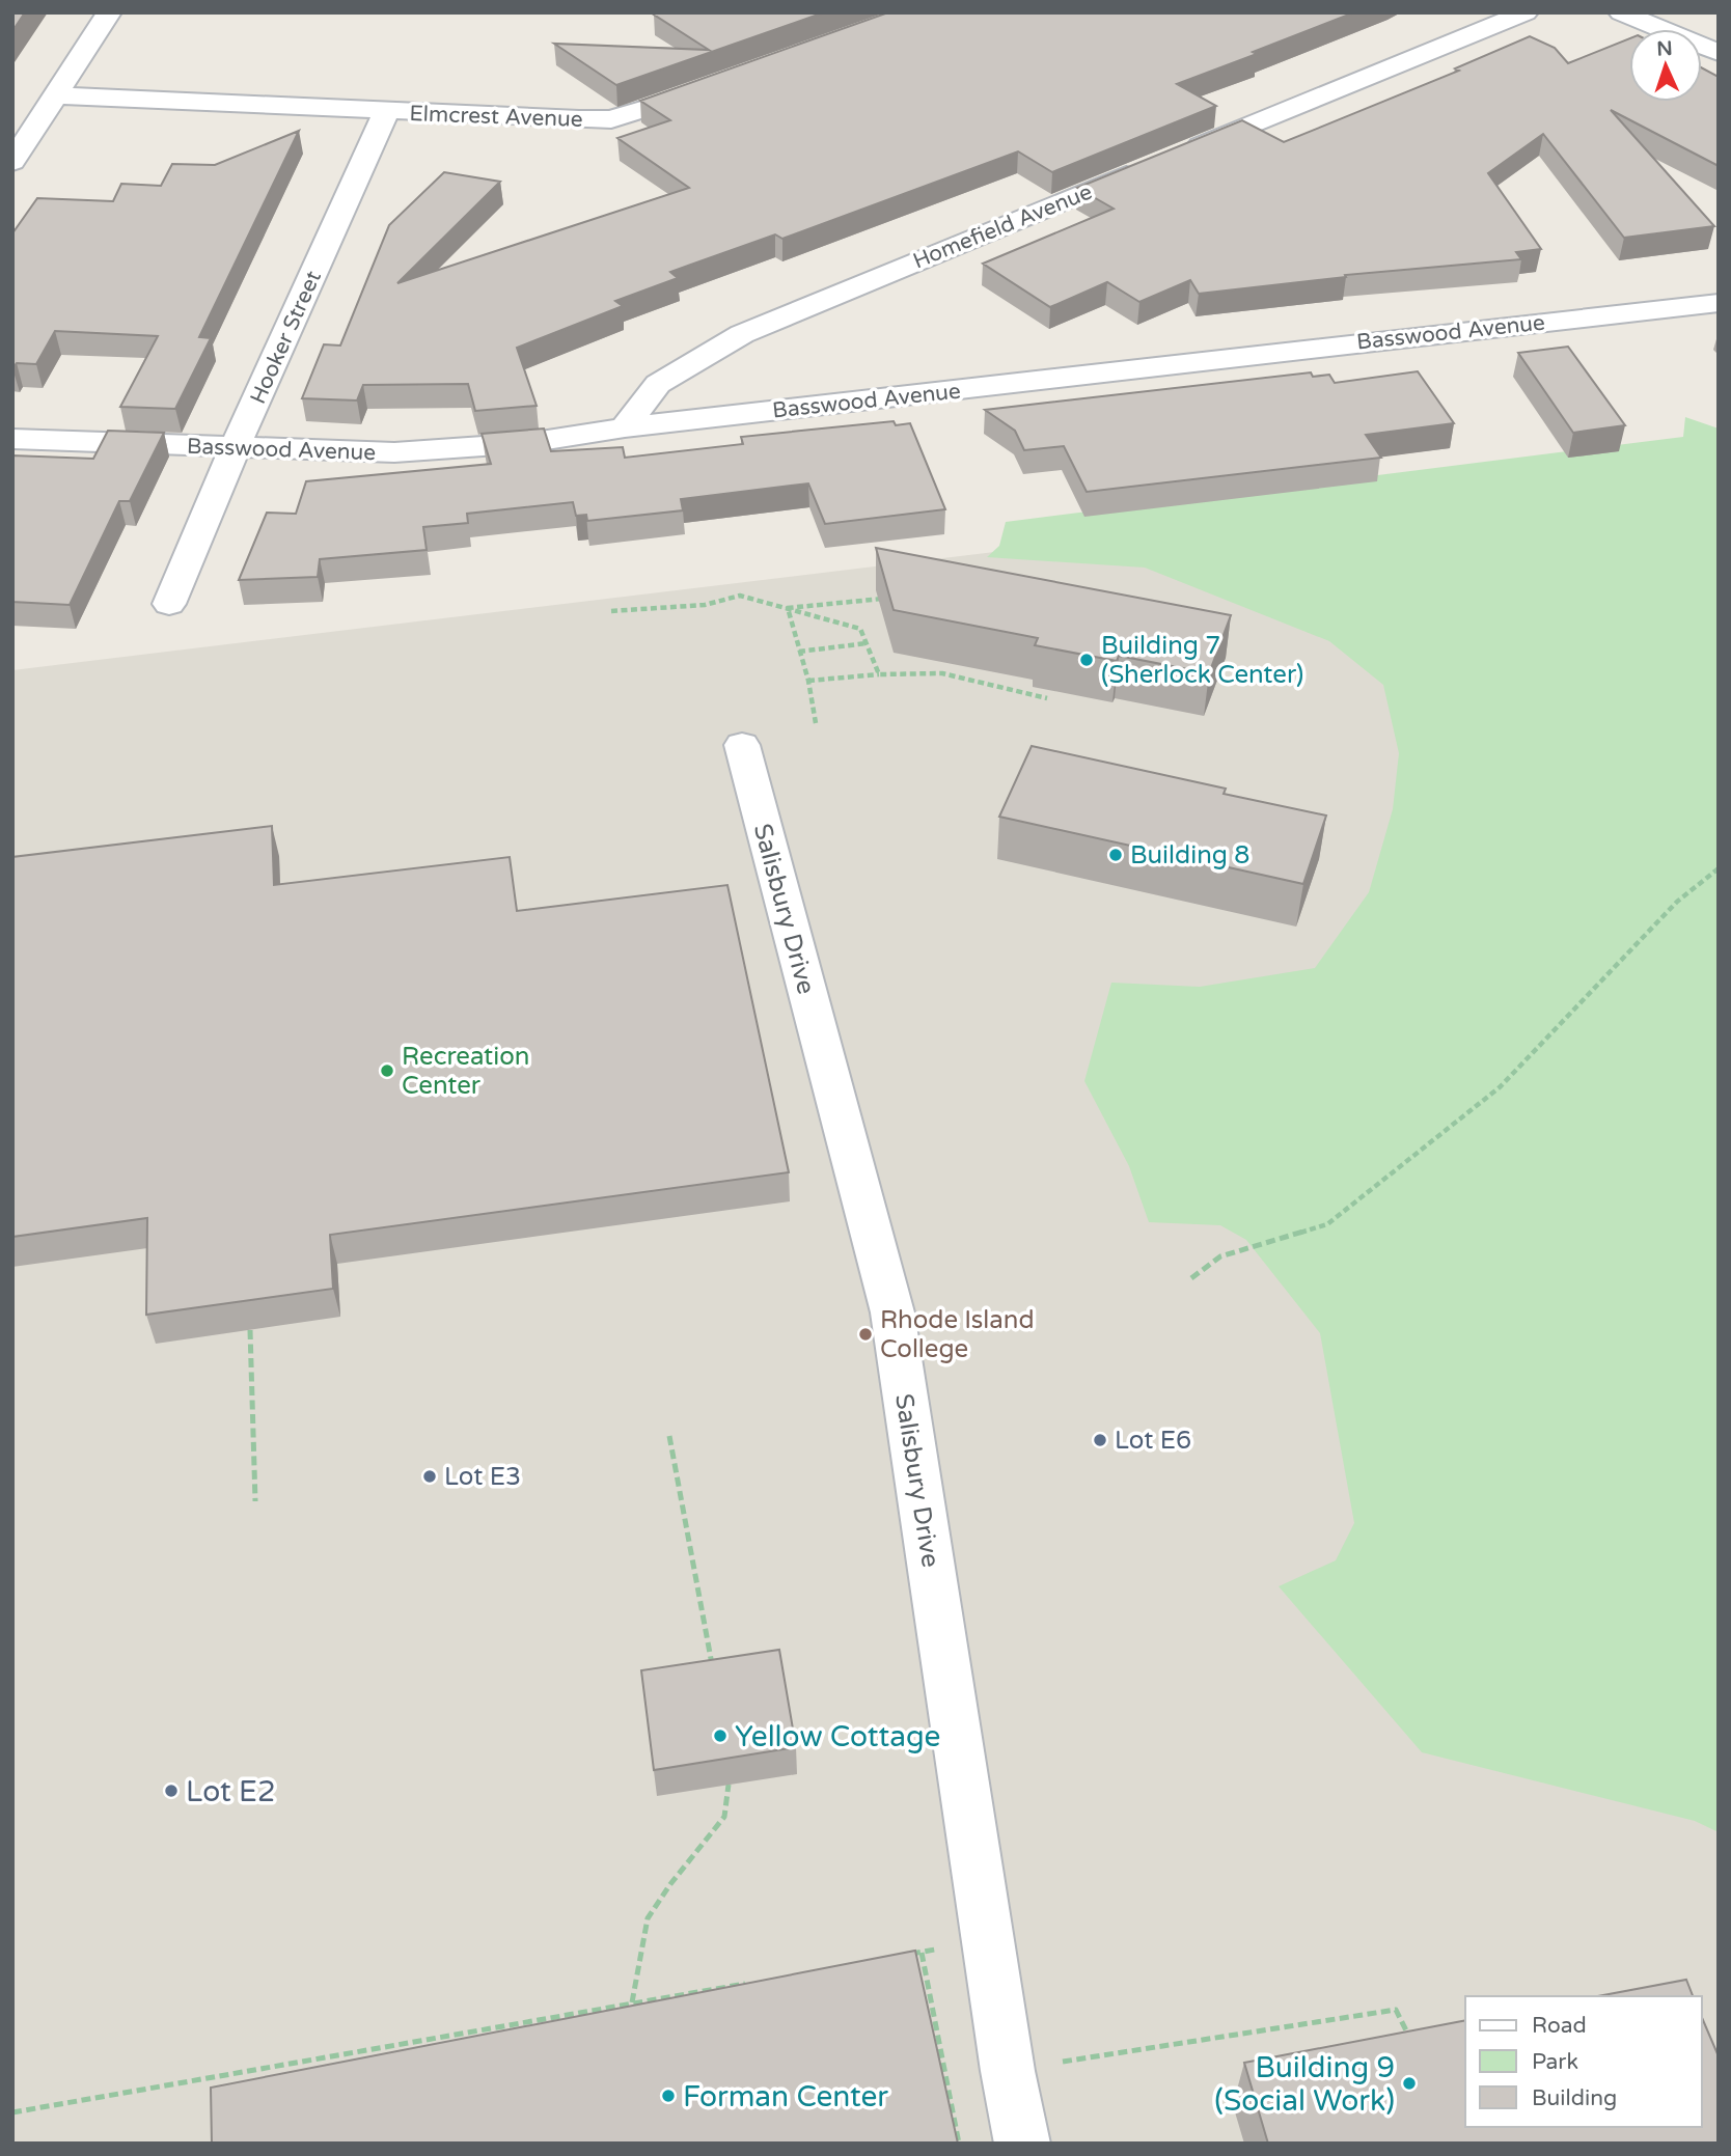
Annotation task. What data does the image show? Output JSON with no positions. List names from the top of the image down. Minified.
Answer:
{"streets":{"street":["Elmcrest Avenue","Homefield Avenue","Basswood Avenue","Hooker Street","Salisbury Drive"]},"crossings":[["Elmcrest Avenue","Hooker Street"],["Homefield Avenue","Basswood Avenue"],["Basswood Avenue","Hooker Street"]],"places":["Building 7 (Sherlock Center)","Building 8","Recreation Center","Rhode Island College","Lot E6","Lot E3","Yellow Cottage","Lot E2","Building 9 (Social Work)","Forman Center"],"legend":["Road","Park","Building"],"north":"top"}
